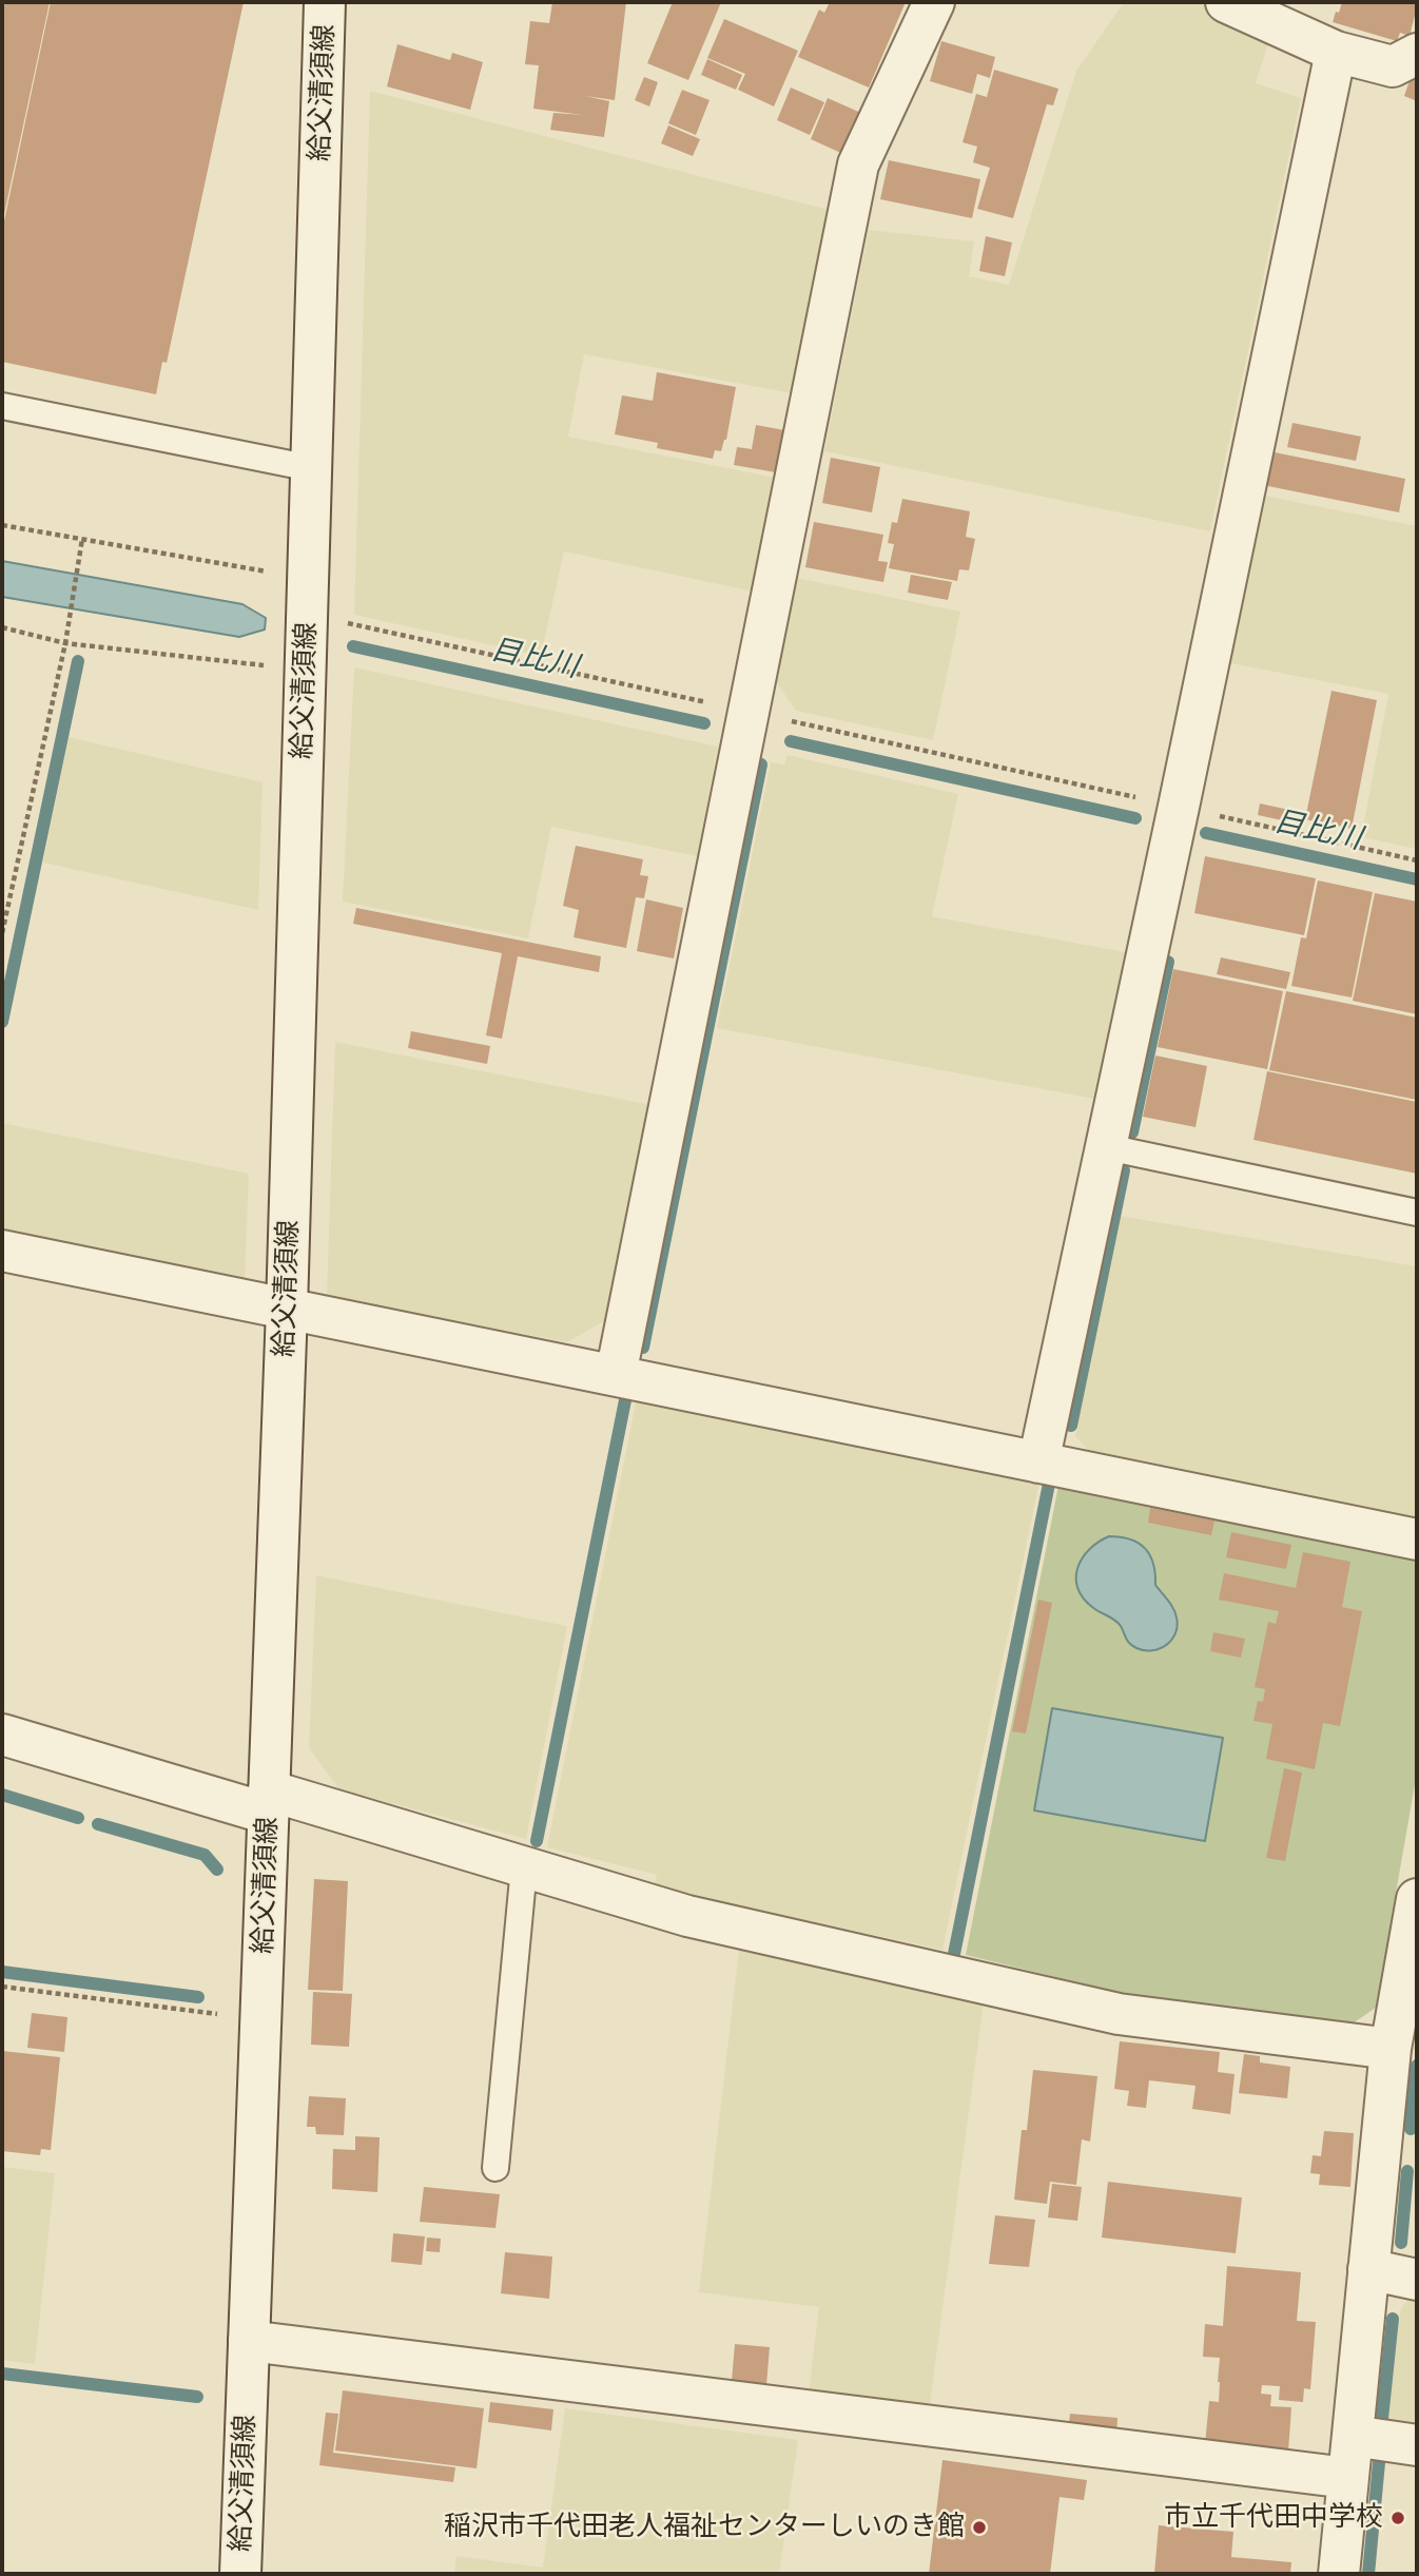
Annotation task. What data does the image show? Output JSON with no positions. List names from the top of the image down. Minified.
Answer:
{"streets":{"street":["給父清須線"]},"water":["目比川"],"places":["市立千代田中学校","稲沢市千代田老人福祉センターしいのき館"]}
